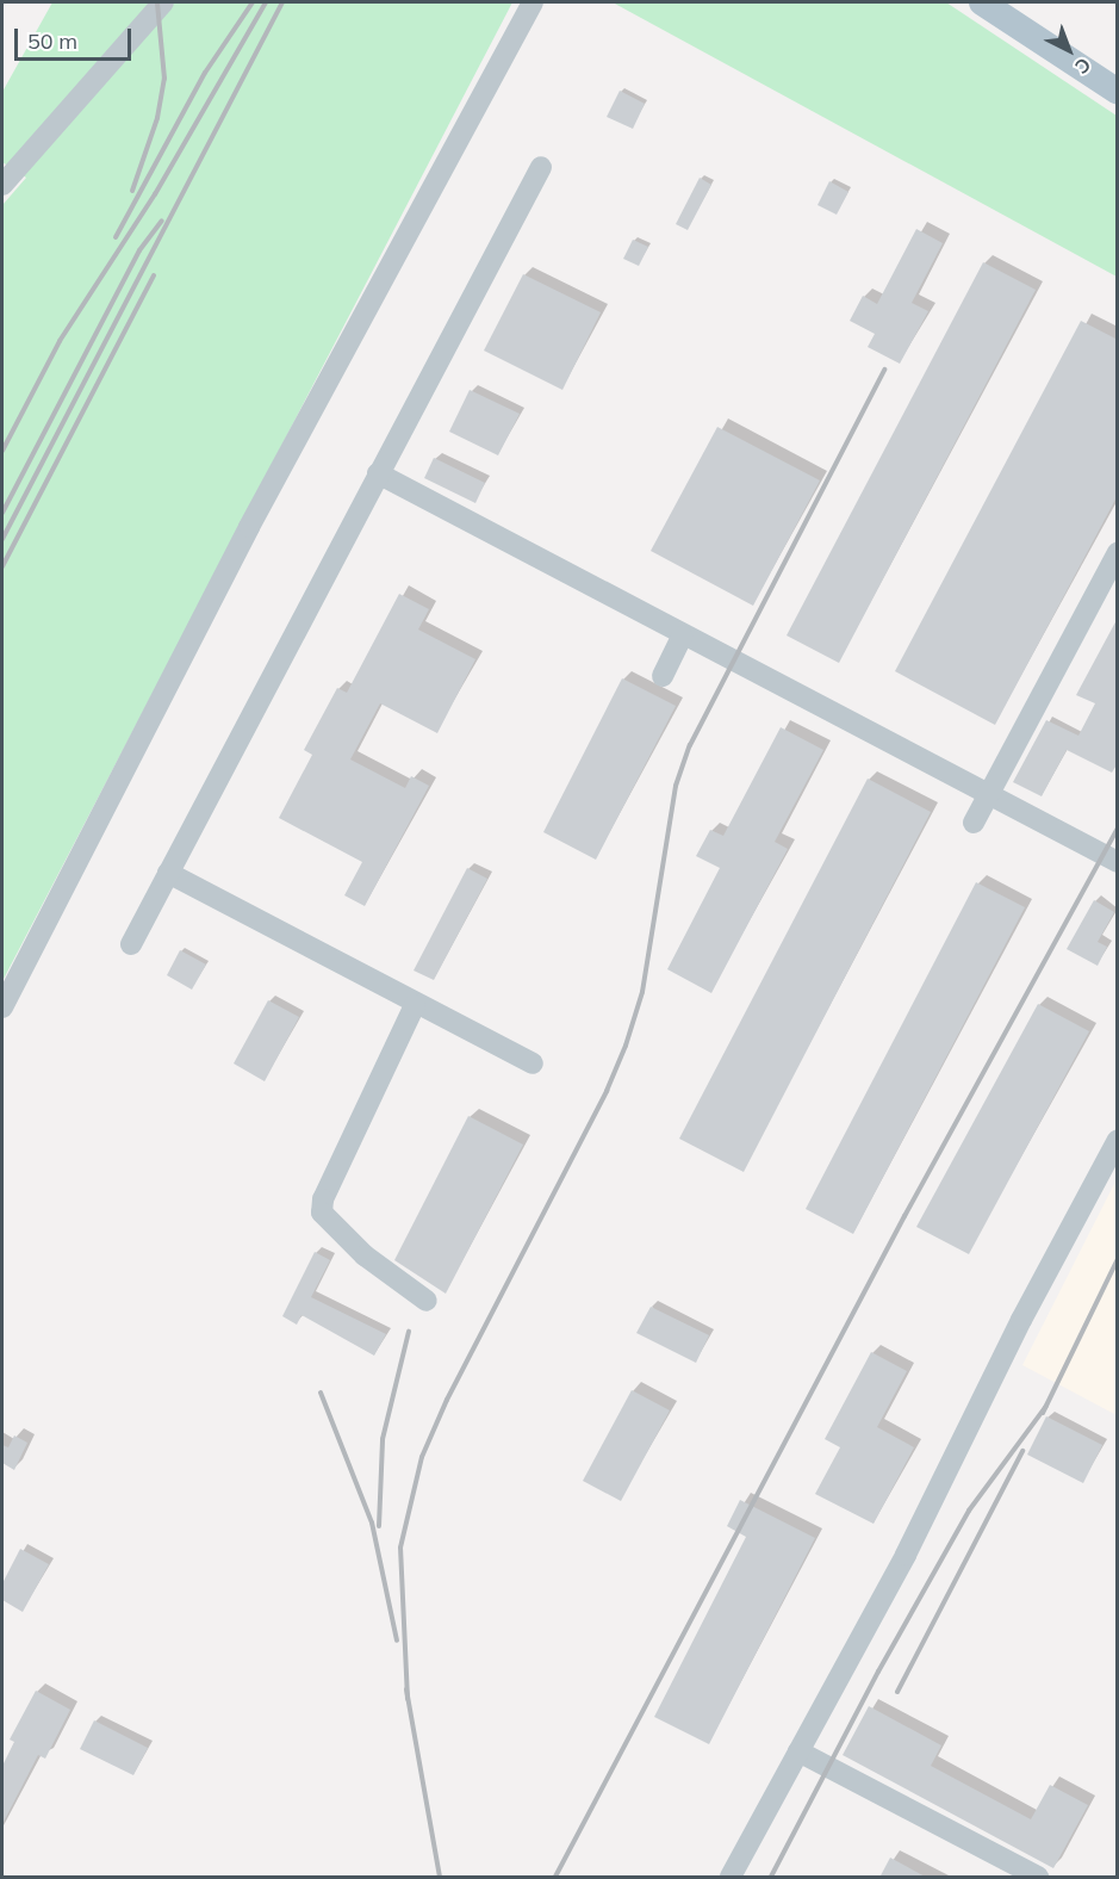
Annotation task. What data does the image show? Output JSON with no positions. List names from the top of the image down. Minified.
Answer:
{"scale_bar":"50 m","north":"bottom right"}
